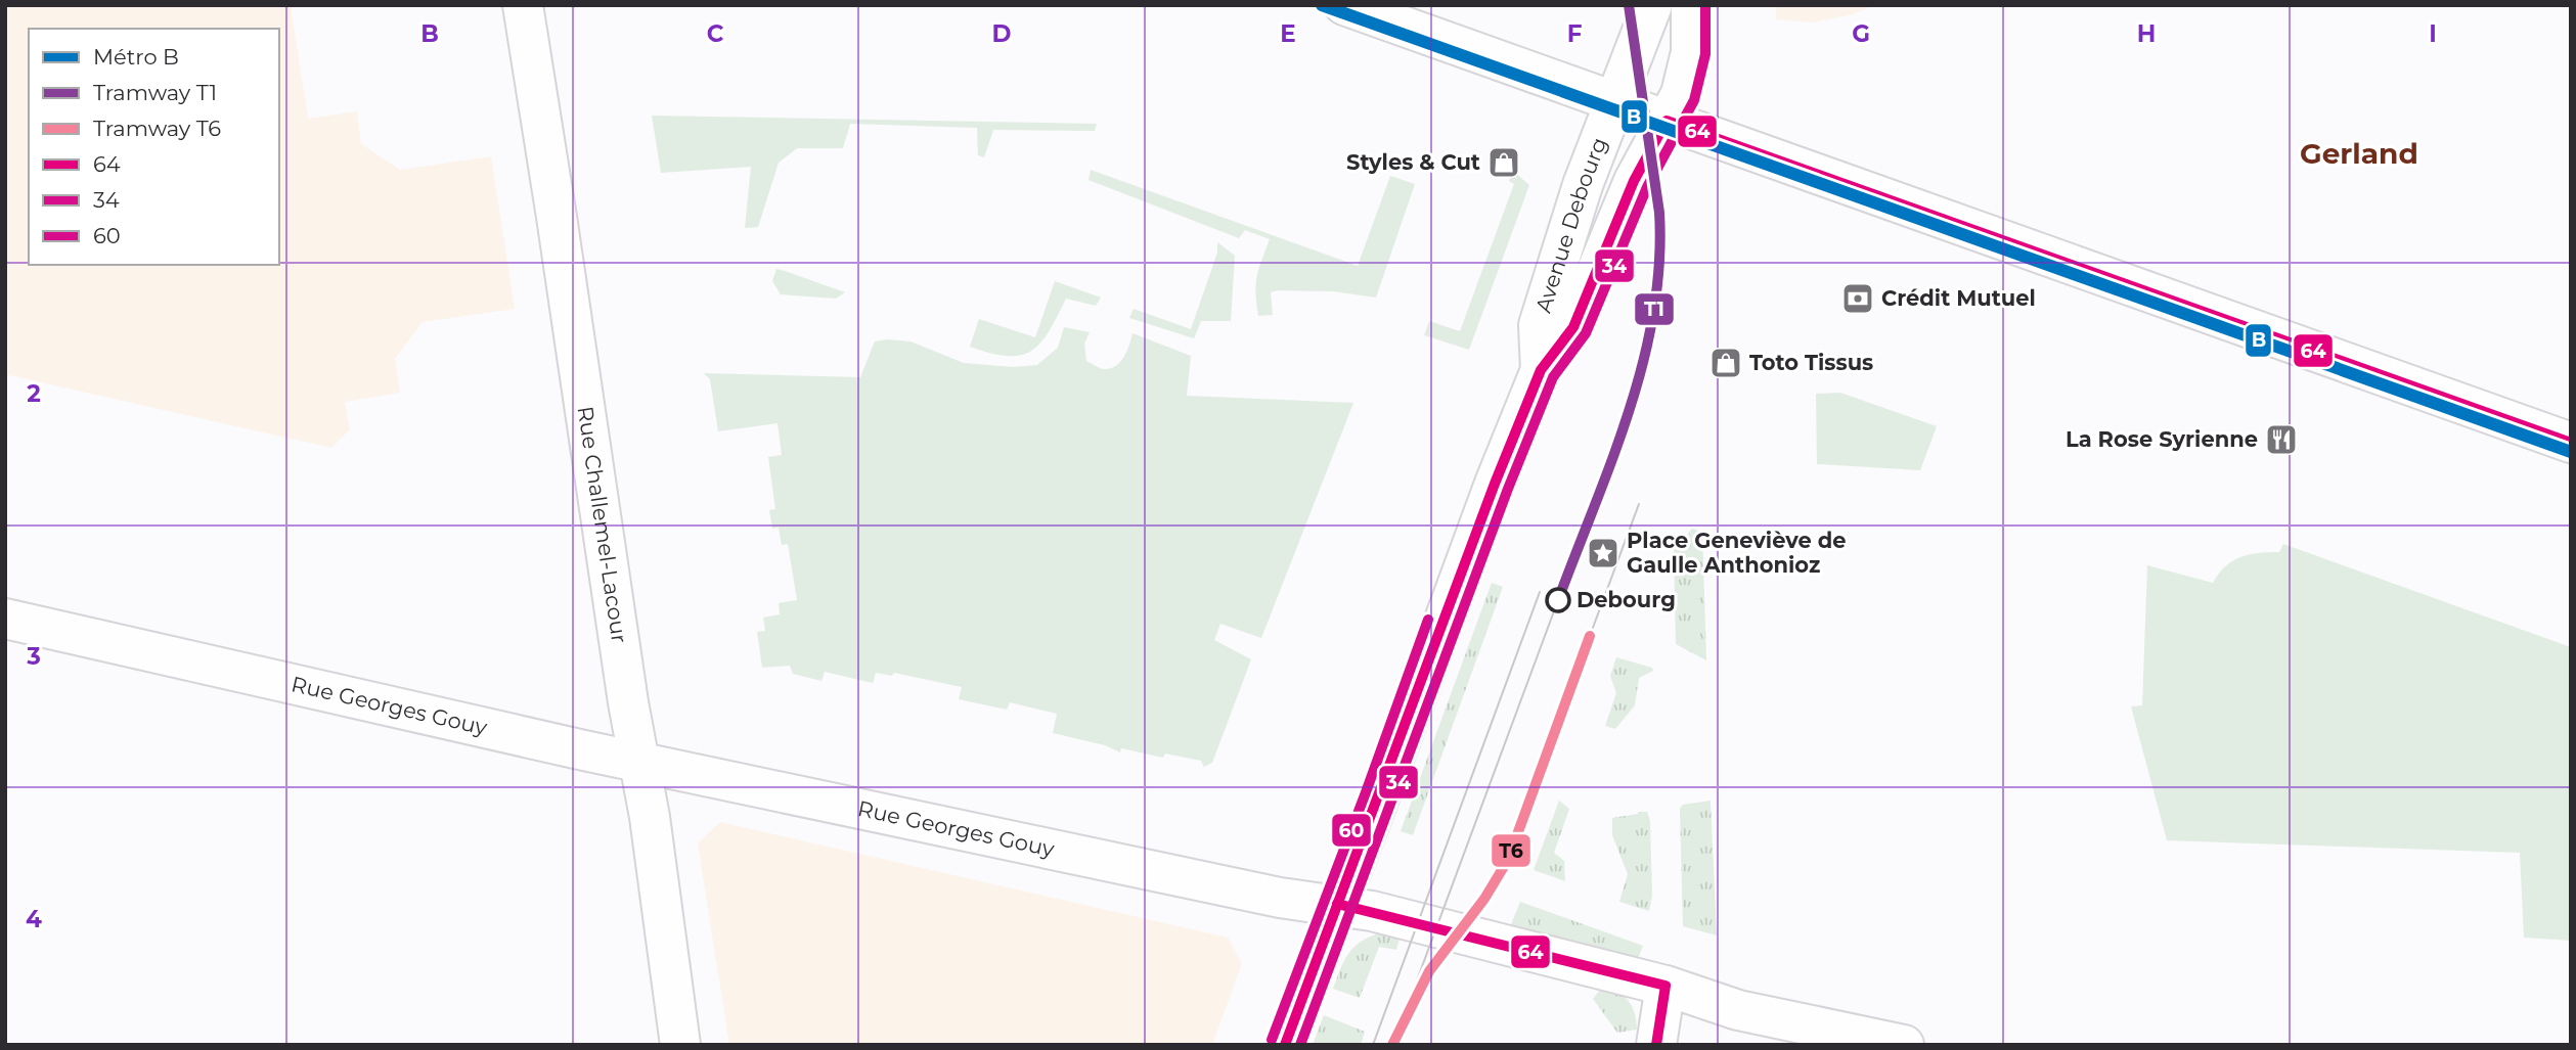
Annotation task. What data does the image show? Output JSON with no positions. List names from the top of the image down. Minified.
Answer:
{"streets":{"street":["Avenue Debourg","Rue Challemel-Lacour","Rue Georges Gouy"]},"crossings":[["Avenue Debourg","Rue Georges Gouy"],["Rue Challemel-Lacour","Rue Georges Gouy"]],"districts":["Gerland"],"places":{"shop":["Styles & Cut","Toto Tissus"],"bank":["Crédit Mutuel"],"restaurant":["La Rose Syrienne"],"place":["Place Geneviève de Gaulle Anthonioz"],"other":["Debourg"]},"lines":["metro line B","tram line T1","transit line 34","transit line 64","transit line 60","tram line T6"],"legend":["Métro B","Tramway T1","Tramway T6","64","34","60"],"grid":{"columns":["B","C","D","E","F","G","H","I"],"rows":["2","3","4"]}}
